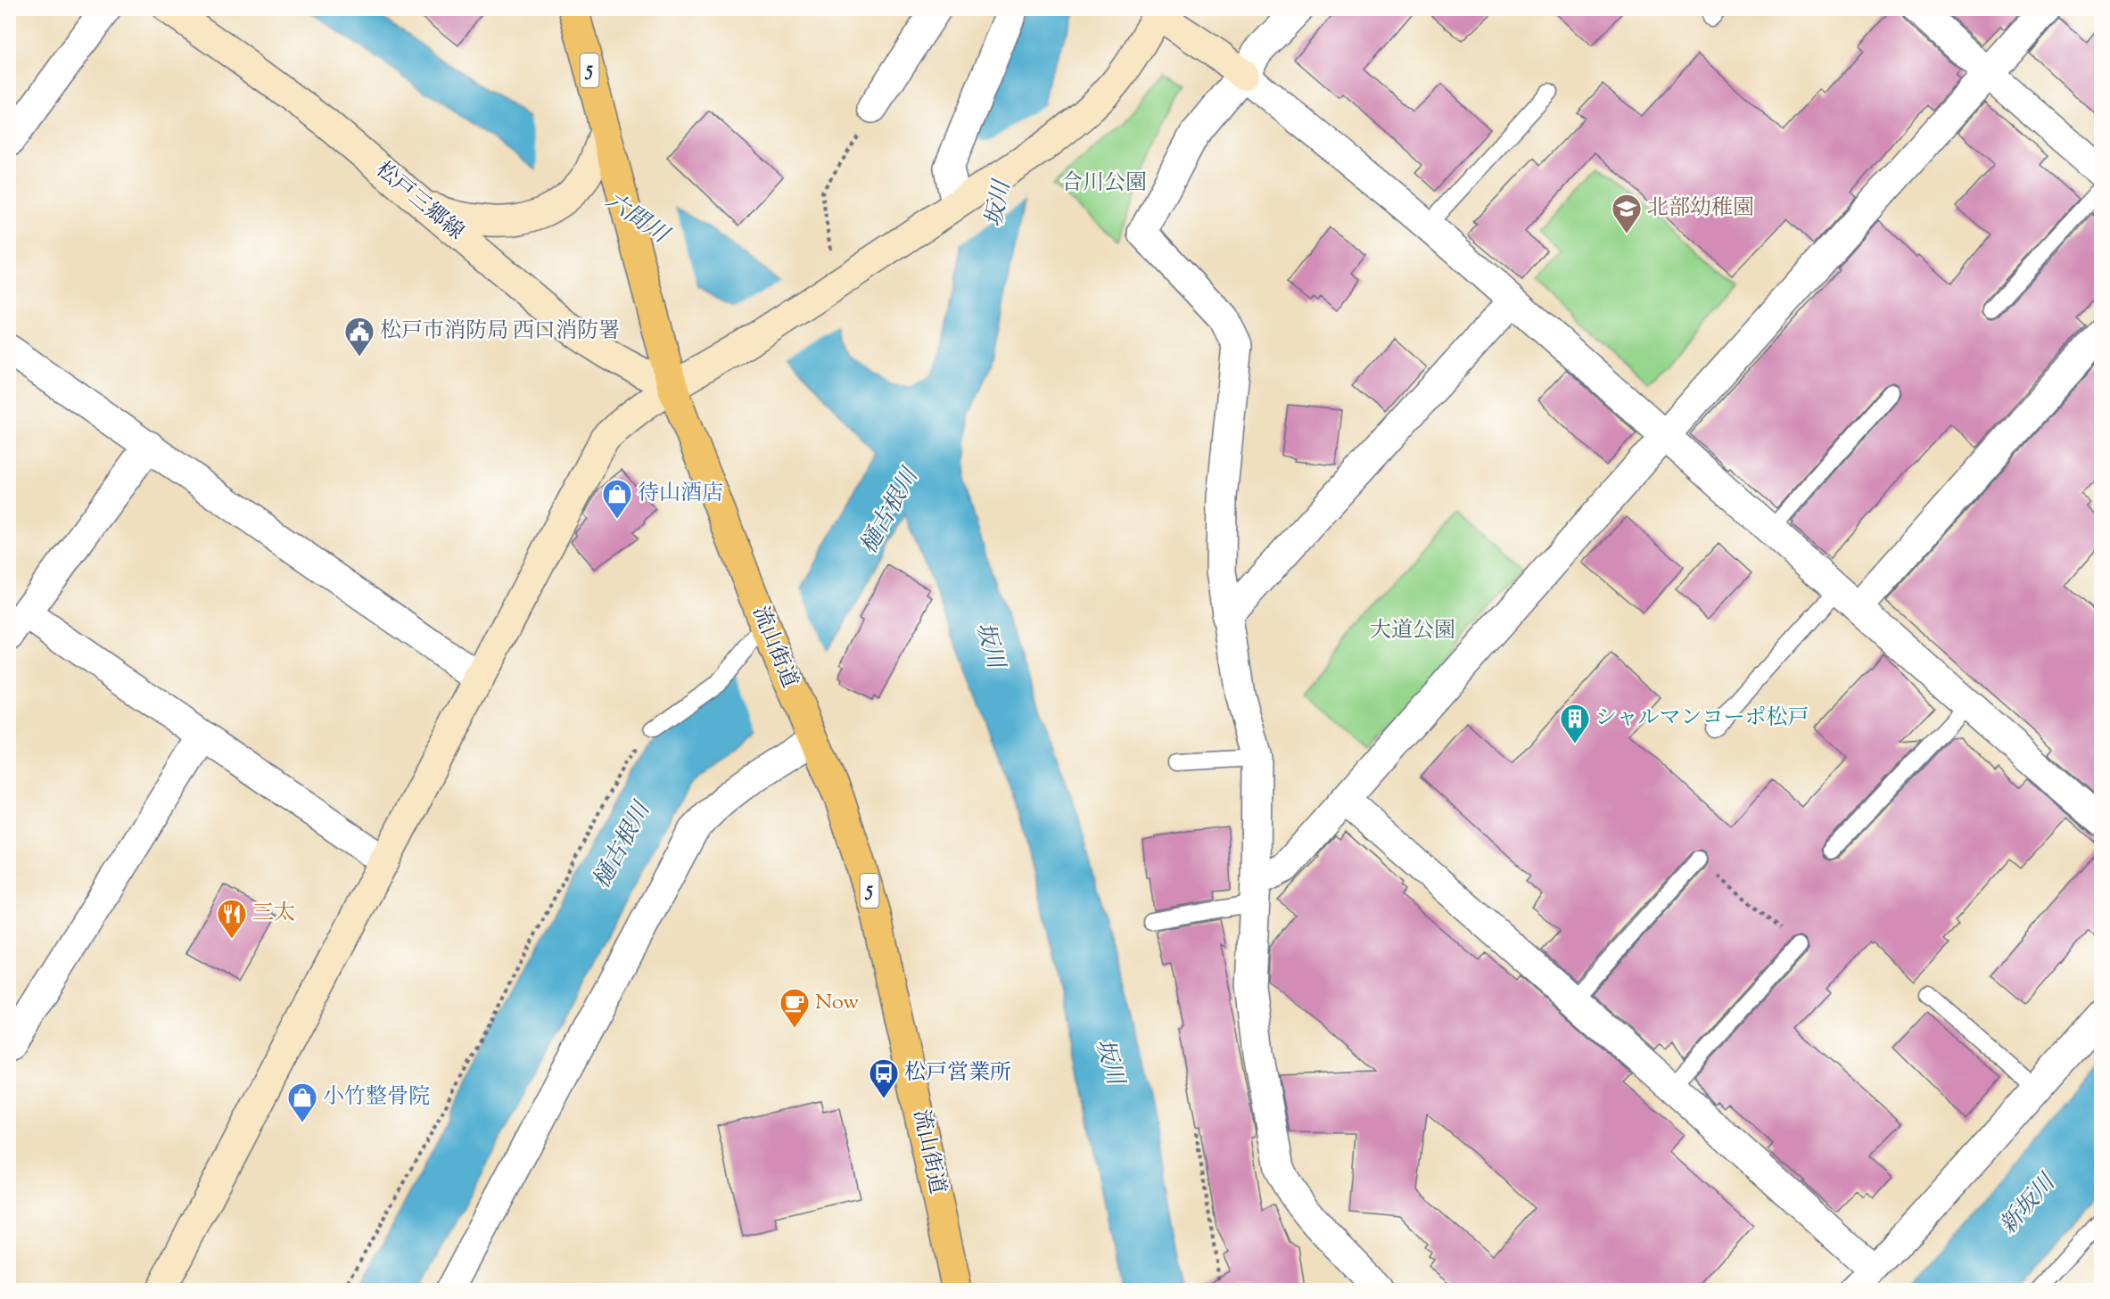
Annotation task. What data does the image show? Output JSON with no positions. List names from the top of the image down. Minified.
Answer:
{"streets":{"main road":["5","流山街道"],"street":["松戸三郷線"]},"crossings":[["松戸三郷線","流山街道"]],"water":["坂川","六間川","樋古根川","新坂川"],"parks":["合川公園","大道公園"],"places":{"school or university":["北部幼稚園"],"public building":["松戸市消防局 西口消防署"],"shop":["待山酒店","小竹整骨院"],"building":["シャルマンコーポ松戸"],"restaurant":["三太"],"cafe":["Now"],"bus stop":["松戸営業所"]}}
